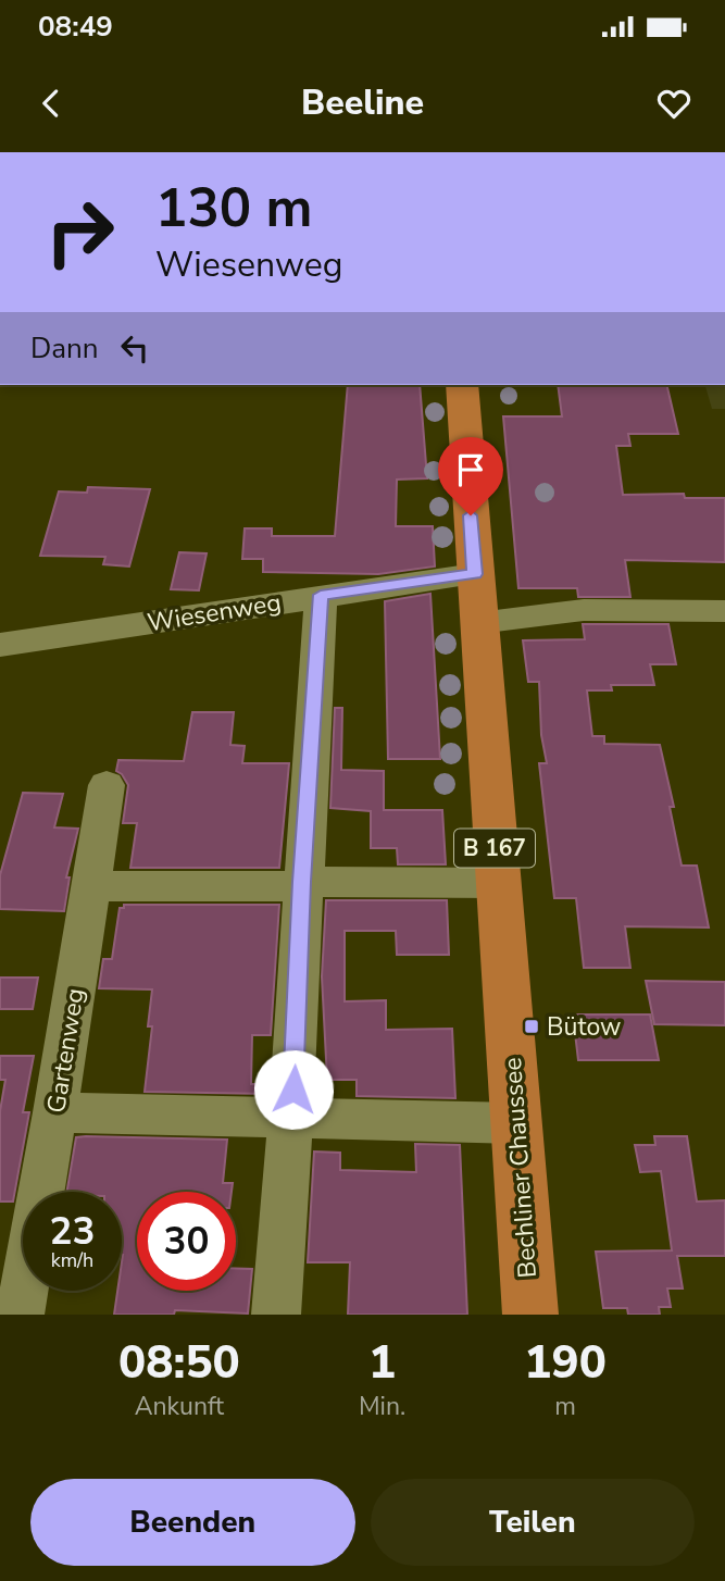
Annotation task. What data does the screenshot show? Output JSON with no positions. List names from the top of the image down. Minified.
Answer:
{"streets":{"main road":["B 167","Bechliner Chaussee"],"street":["Wiesenweg","Gartenweg"]},"crossings":[["Wiesenweg","Bechliner Chaussee"]],"places":{"transit":["Bütow"]},"page":{"status":"08:49","header":"Beeline","turn":["130 m","Wiesenweg"],"then":"Dann","speed":"23 km/h","limit":"30","eta":["08:50","Ankunft","1","Min.","190","m"],"buttons":["Beenden","Teilen"]}}
